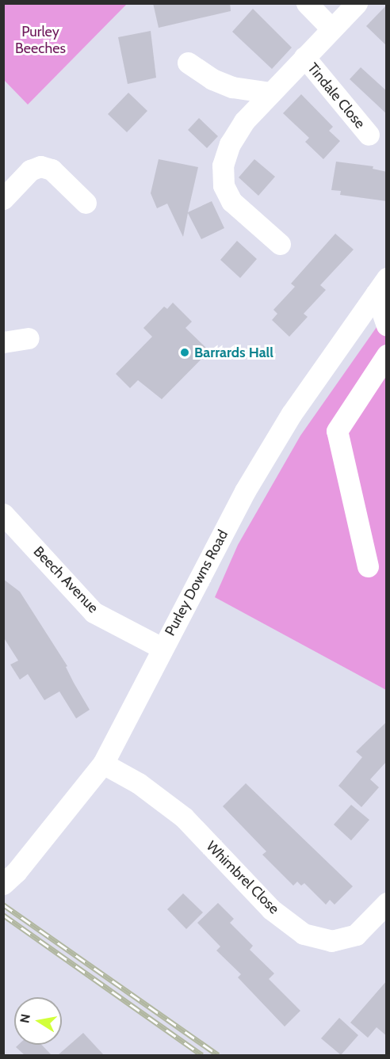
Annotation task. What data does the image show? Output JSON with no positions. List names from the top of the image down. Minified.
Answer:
{"streets":{"street":["Tindale Close","Beech Avenue","Purley Downs Road","Whimbrel Close"]},"crossings":[["Beech Avenue","Purley Downs Road"],["Purley Downs Road","Whimbrel Close"]],"parks":["Purley Beeches"],"places":["Barrards Hall"],"north":"left"}
